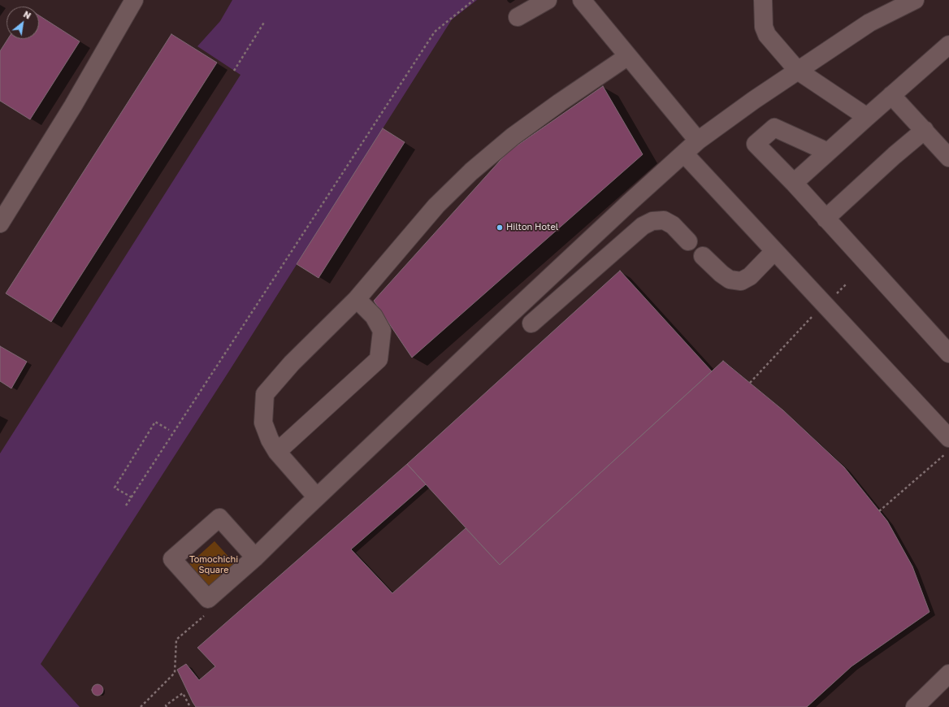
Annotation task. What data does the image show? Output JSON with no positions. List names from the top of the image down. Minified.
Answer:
{"parks":["Tomochichi Square"],"places":["Hilton Hotel"],"north":"top right"}
